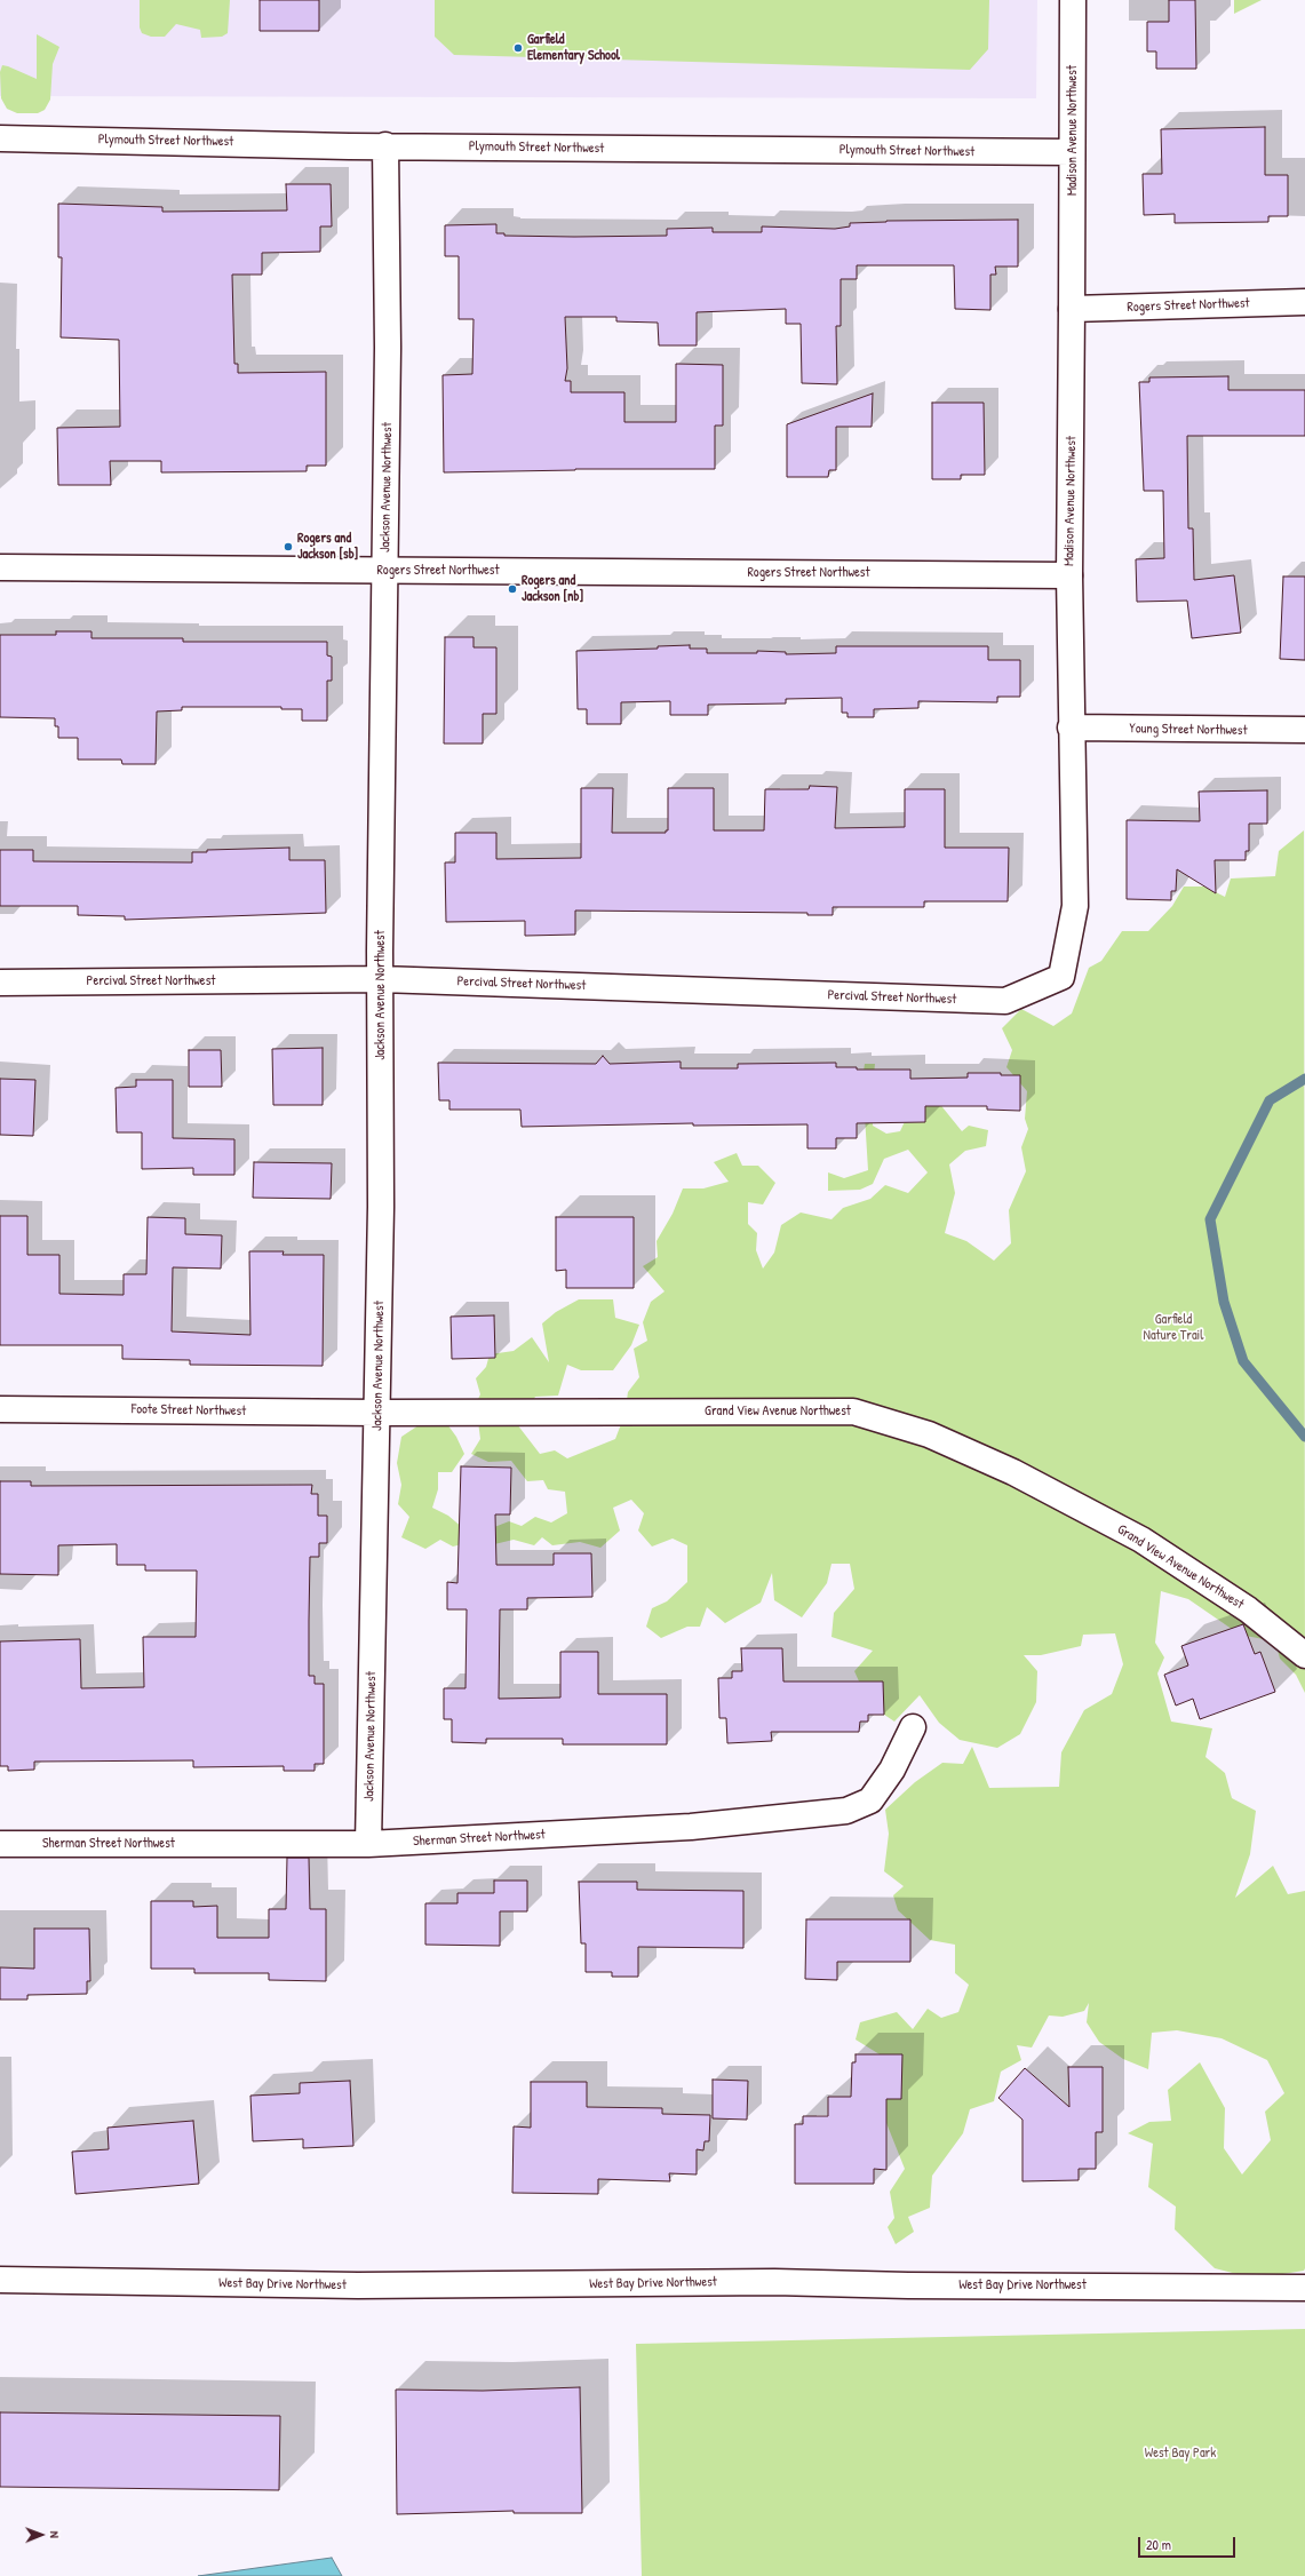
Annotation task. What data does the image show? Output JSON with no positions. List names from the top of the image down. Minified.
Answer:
{"streets":{"street":["Madison Avenue Northwest","Plymouth Street Northwest","Rogers Street Northwest","Jackson Avenue Northwest","Young Street Northwest","Percival Street Northwest","Foote Street Northwest","Grand View Avenue Northwest","Sherman Street Northwest","West Bay Drive Northwest"]},"crossings":[["Madison Avenue Northwest","Plymouth Street Northwest"],["Madison Avenue Northwest","Rogers Street Northwest"],["Madison Avenue Northwest","Young Street Northwest"],["Madison Avenue Northwest","Percival Street Northwest"],["Plymouth Street Northwest","Jackson Avenue Northwest"],["Rogers Street Northwest","Jackson Avenue Northwest"],["Jackson Avenue Northwest","Percival Street Northwest"],["Jackson Avenue Northwest","Foote Street Northwest"],["Jackson Avenue Northwest","Grand View Avenue Northwest"],["Jackson Avenue Northwest","Sherman Street Northwest"],["Foote Street Northwest","Grand View Avenue Northwest"]],"parks":["Garfield Nature Trail","West Bay Park"],"places":["Garfield Elementary School","Rogers and Jackson [sb]","Rogers and Jackson [nb]"],"scale_bar":"20 m","north":"right"}
